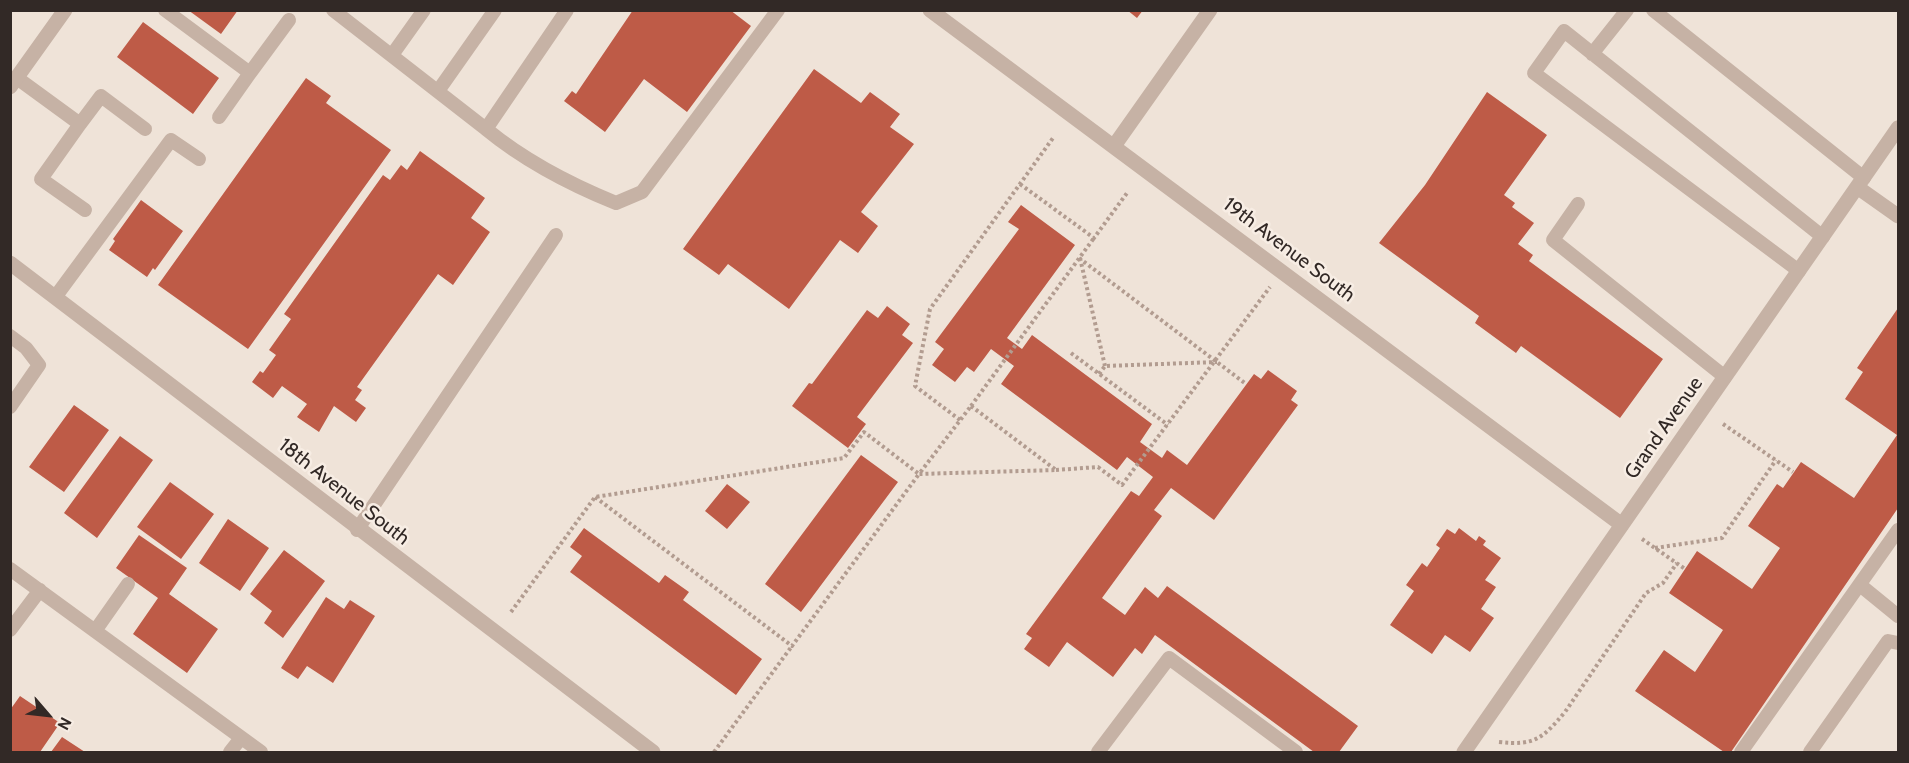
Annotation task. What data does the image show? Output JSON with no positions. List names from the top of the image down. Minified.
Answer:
{"streets":{"street":["19th Avenue South","Grand Avenue","18th Avenue South"]},"crossings":[["19th Avenue South","Grand Avenue"]],"north":"bottom right"}
